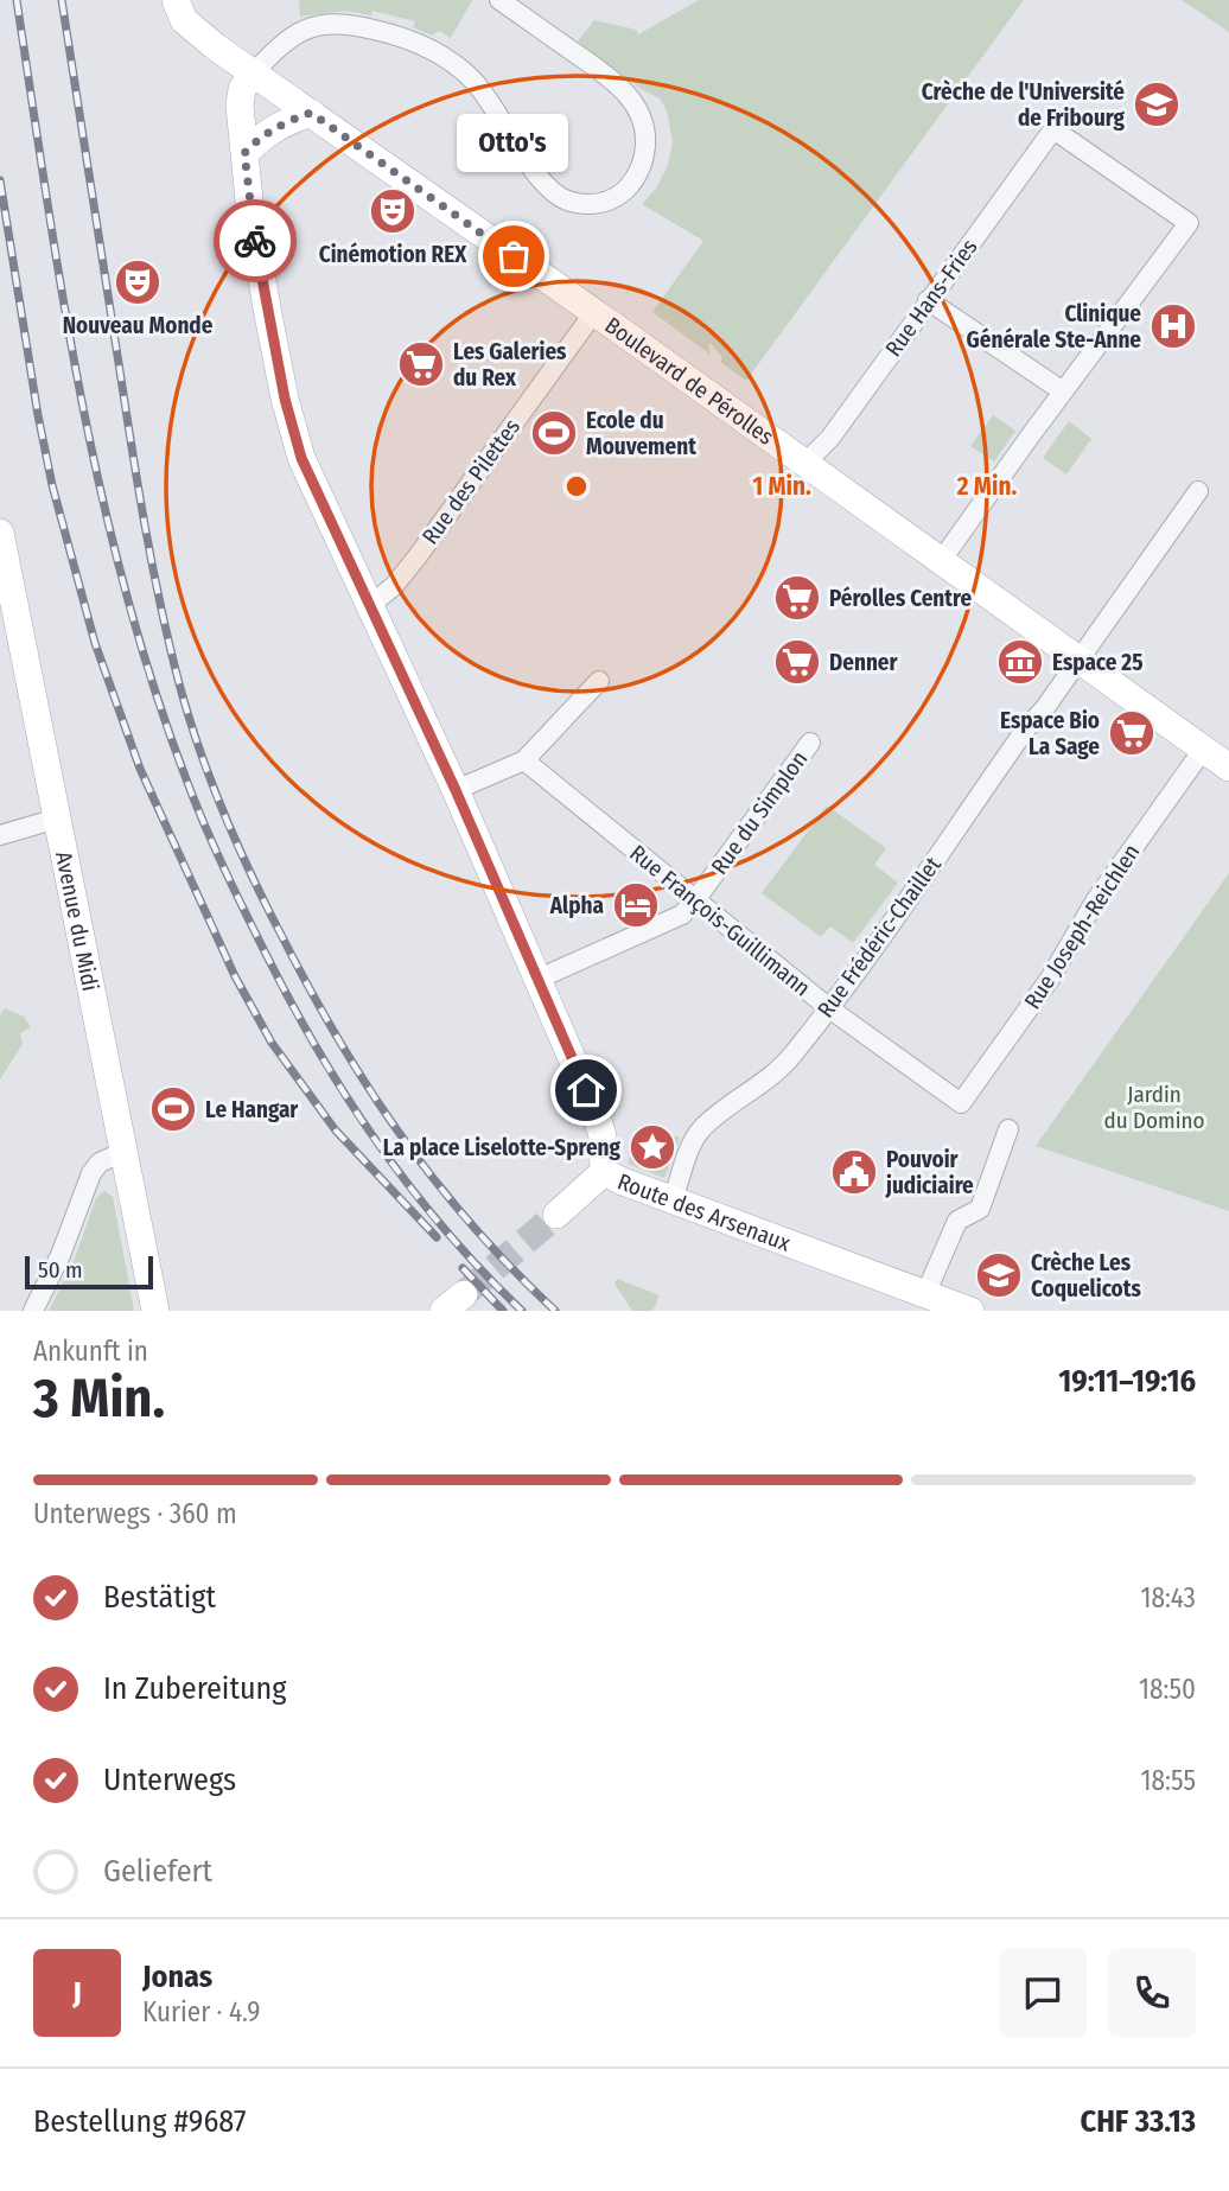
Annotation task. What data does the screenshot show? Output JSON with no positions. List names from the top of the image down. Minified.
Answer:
{"streets":{"main road":["Boulevard de Pérolles","Avenue du Midi","Route des Arsenaux"],"street":["Rue Hans-Fries","Rue des Pilettes","Rue du Simplon","Rue François-Guillimann","Rue Joseph-Reichlen","Rue Frédéric-Chaillet"]},"crossings":[["Rue Hans-Fries","Boulevard de Pérolles"],["Boulevard de Pérolles","Rue des Pilettes"],["Boulevard de Pérolles","Rue Joseph-Reichlen"],["Boulevard de Pérolles","Rue Frédéric-Chaillet"],["Boulevard de Pérolles","Route des Arsenaux"],["Rue des Pilettes","Route des Arsenaux"],["Rue du Simplon","Rue François-Guillimann"],["Rue du Simplon","Route des Arsenaux"],["Rue François-Guillimann","Rue Joseph-Reichlen"],["Rue François-Guillimann","Rue Frédéric-Chaillet"],["Rue Frédéric-Chaillet","Route des Arsenaux"]],"parks":["Jardin du Domino"],"places":{"school or university":["Crèche de l'Université de Fribourg","Crèche Les Coquelicots"],"theatre":["Cinémotion REX","Nouveau Monde"],"other":["Otto's"],"hospital":["Clinique Générale Ste-Anne"],"supermarket":["Les Galeries du Rex","Pérolles Centre","Denner","Espace Bio La Sage"],"sports":["Ecole du Mouvement","Le Hangar"],"museum":["Espace 25"],"hotel":["Alpha"],"place":["La place Liselotte-Spreng"],"public building":["Pouvoir judiciaire"]},"scale_bar":"50 m","page":{"bubble":"Otto's","scale":"50 m","heading":["3 Min.","Ankunft in","19:11–19:16"],"panel":["Jonas","Kurier · 4.9","Bestellung #9687","CHF 33.13"],"bar":"Unterwegs · 360 m","list":[["Bestätigt","18:43"],["In Zubereitung","18:50"],["Unterwegs","18:55"],"Geliefert"],"round":"J"},"rings":["1 Min.","2 Min."]}
